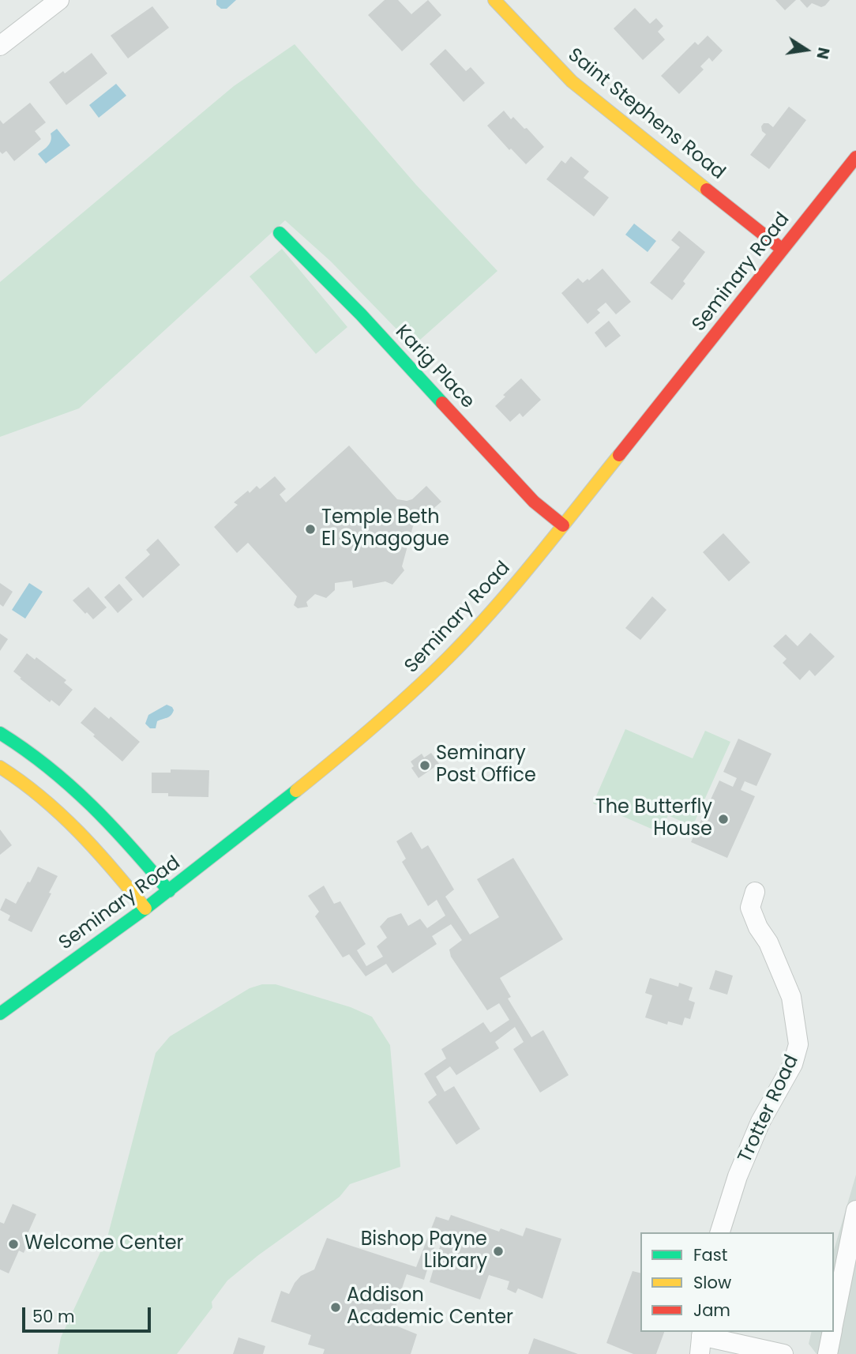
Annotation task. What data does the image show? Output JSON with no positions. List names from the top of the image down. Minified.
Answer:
{"streets":{"street":["Saint Stephens Road","Seminary Road","Karig Place","Trotter Road"]},"crossings":[["Saint Stephens Road","Seminary Road"],["Seminary Road","Karig Place"]],"places":["Temple Beth El Synagogue","Seminary Post Office","The Butterfly House","Welcome Center","Bishop Payne Library","Addison Academic Center"],"legend":["Fast","Slow","Jam"],"scale_bar":"50 m","north":"right"}
